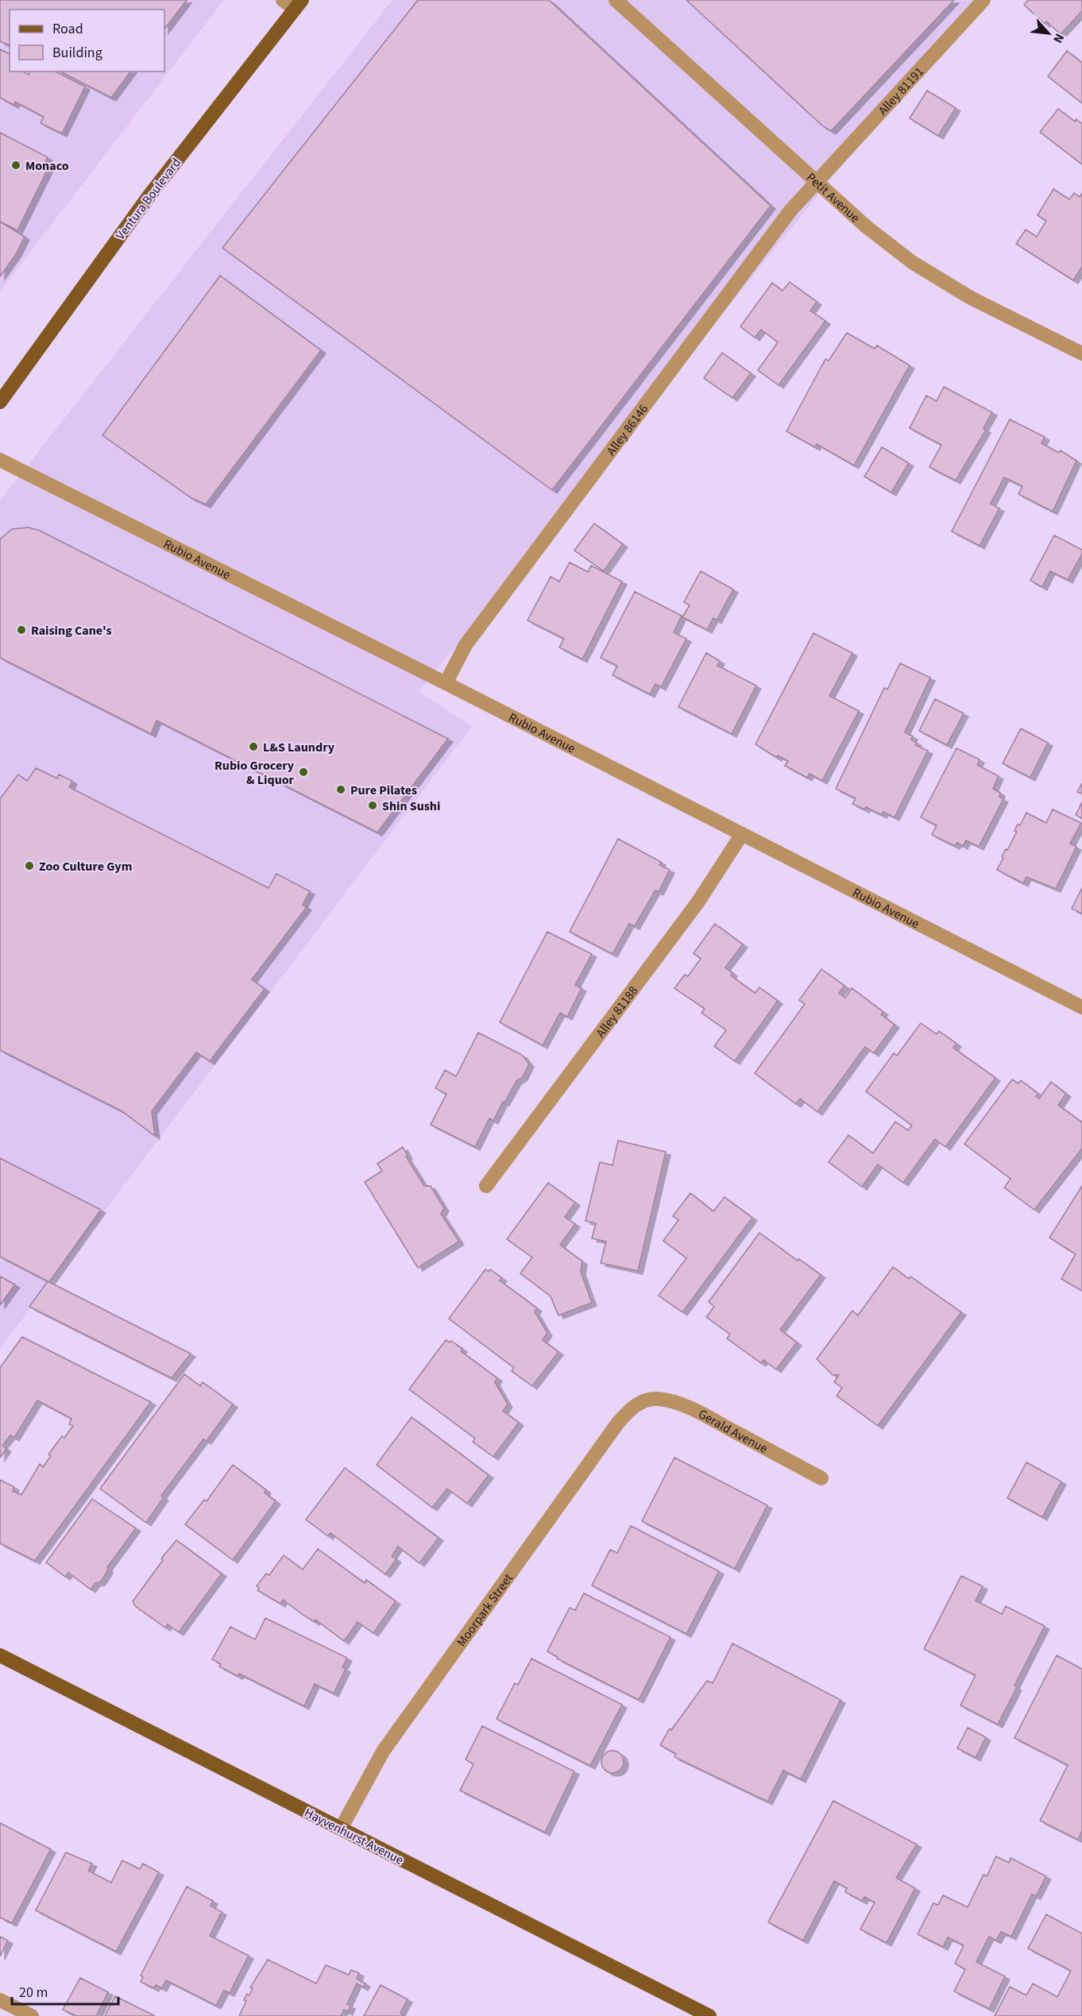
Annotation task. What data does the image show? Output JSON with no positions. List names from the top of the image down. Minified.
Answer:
{"streets":{"main road":["Ventura Boulevard","Hayvenhurst Avenue"],"street":["Alley 81191","Petit Avenue","Alley 86146","Rubio Avenue","Alley 81188","Gerald Avenue","Moorpark Street"]},"crossings":[["Alley 81191","Petit Avenue"],["Alley 81191","Alley 86146"],["Petit Avenue","Alley 86146"],["Alley 86146","Rubio Avenue"],["Rubio Avenue","Alley 81188"],["Gerald Avenue","Moorpark Street"],["Moorpark Street","Hayvenhurst Avenue"]],"places":["Monaco","Raising Cane's","L&S Laundry","Rubio Grocery & Liquor","Pure Pilates","Shin Sushi","Zoo Culture Gym"],"legend":["Road","Building"],"scale_bar":"20 m","north":"bottom right"}
